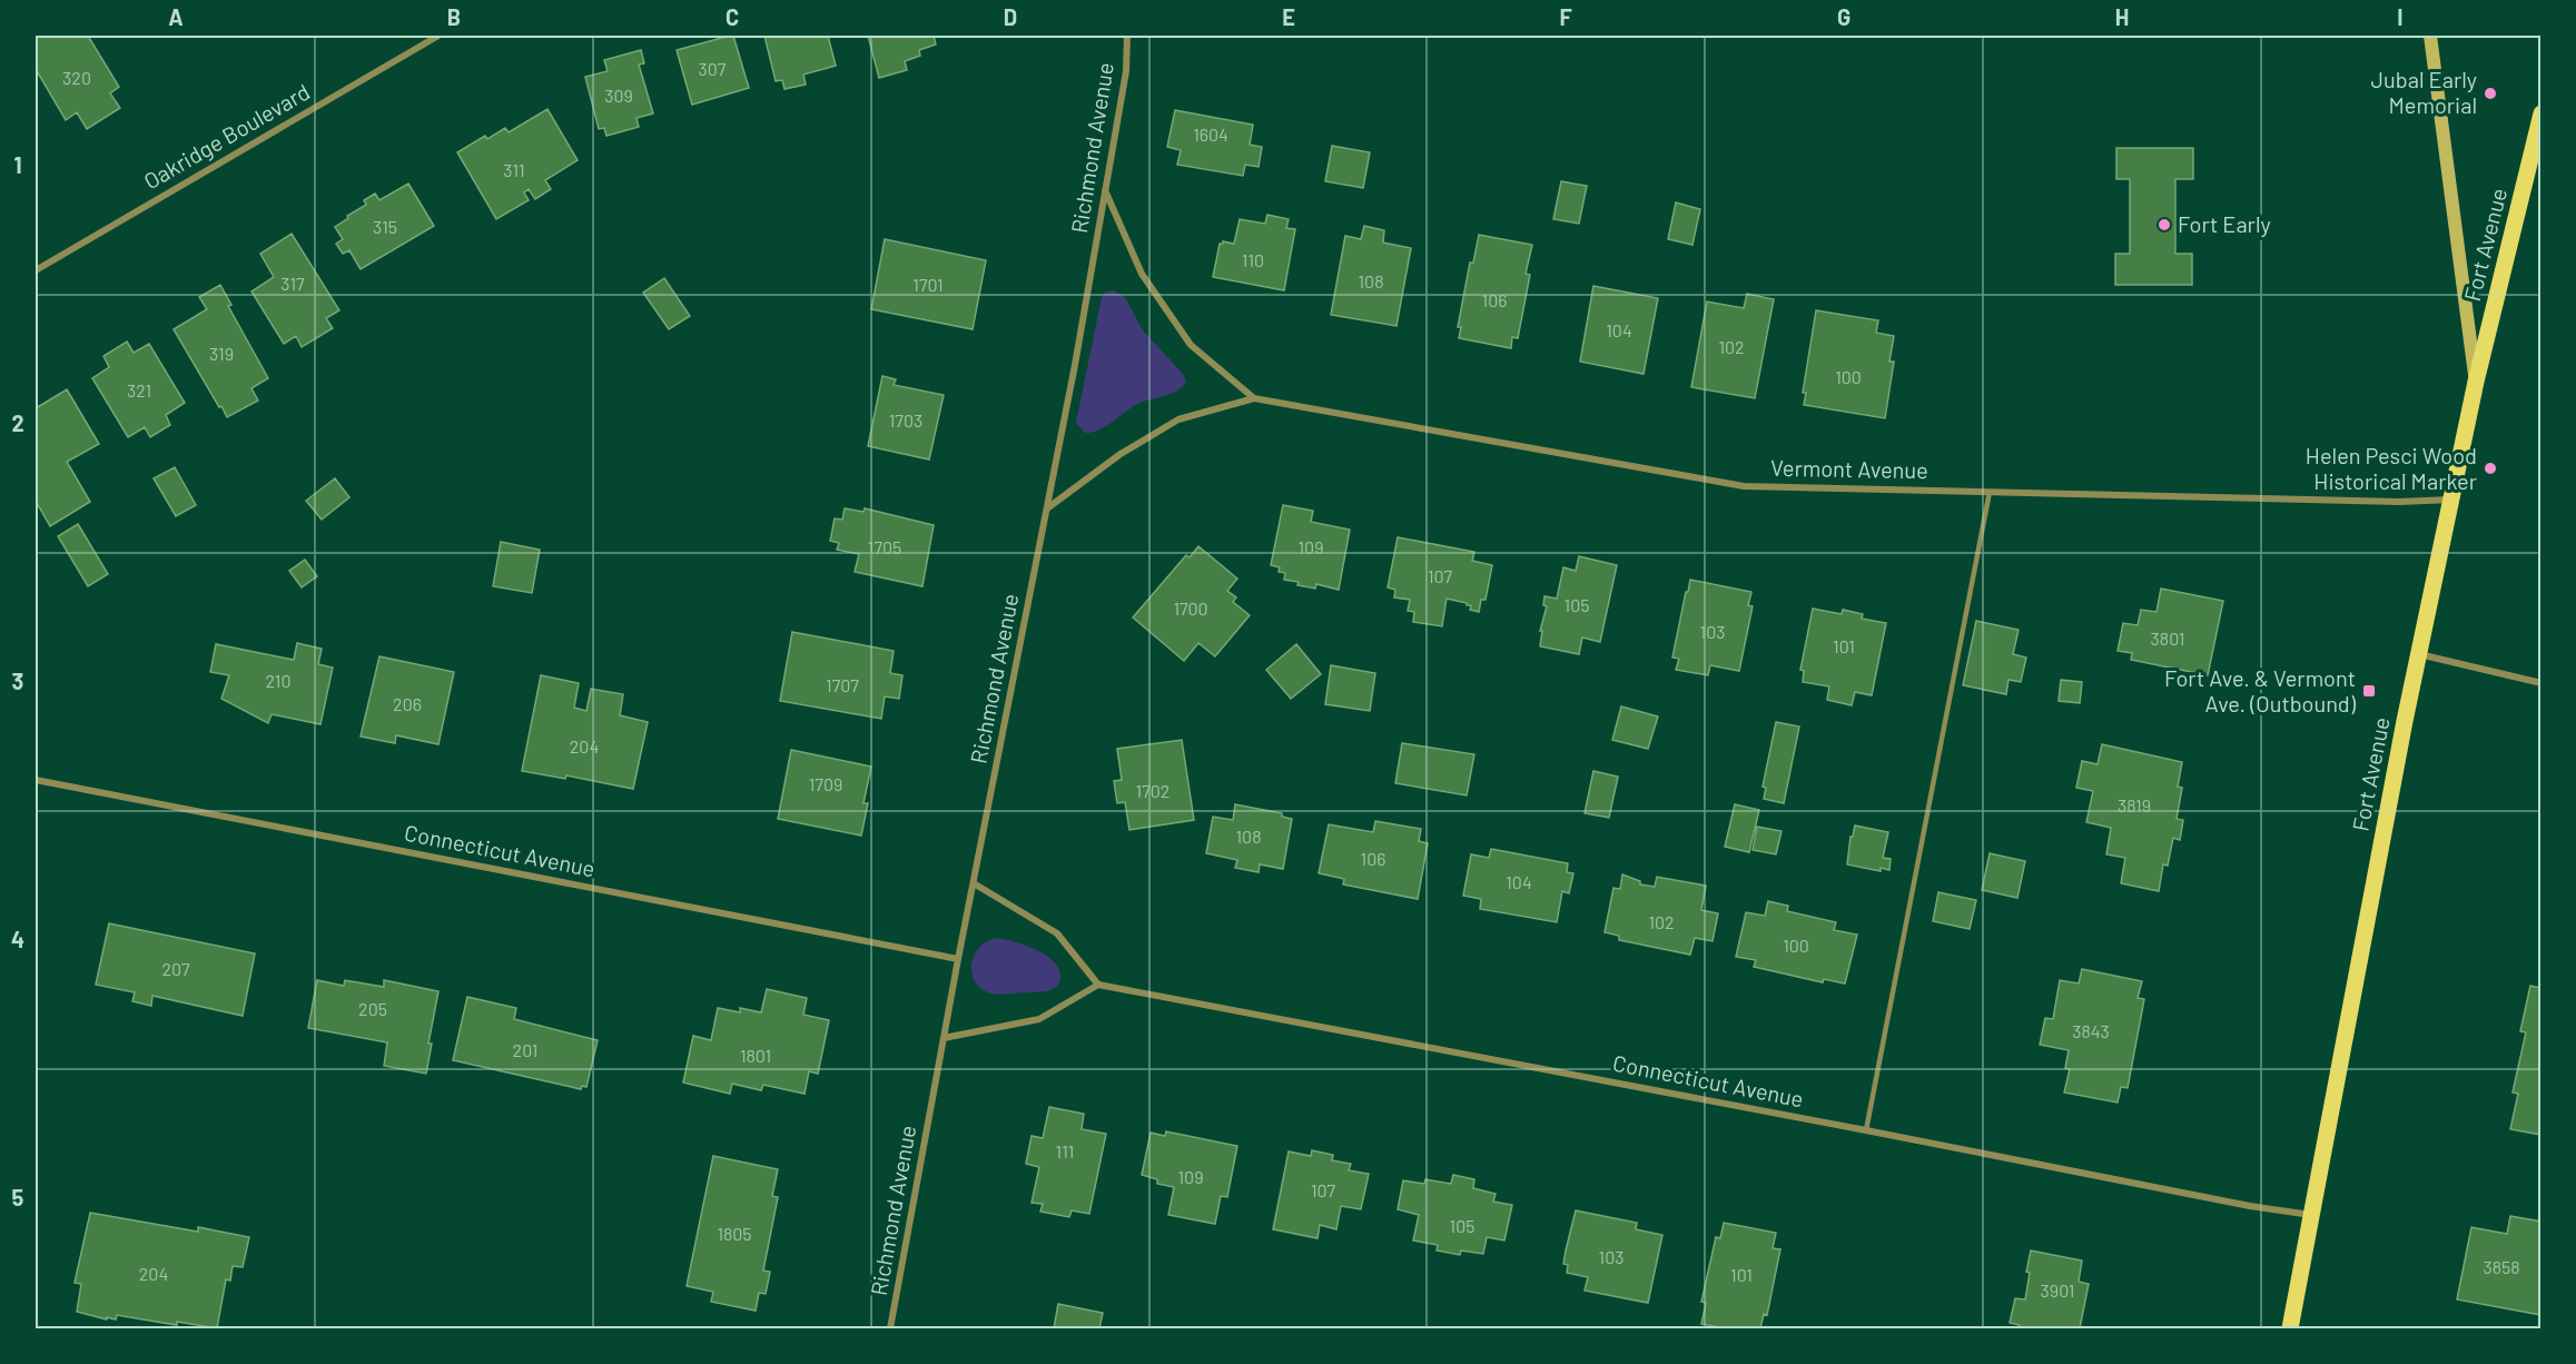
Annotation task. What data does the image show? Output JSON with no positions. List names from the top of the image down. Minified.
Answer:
{"streets":{"main road":["Fort Avenue"],"street":["Oakridge Boulevard","Richmond Avenue","Vermont Avenue","Connecticut Avenue"]},"crossings":[["Richmond Avenue","Vermont Avenue"],["Richmond Avenue","Connecticut Avenue"],["Fort Avenue","Vermont Avenue"],["Fort Avenue","Connecticut Avenue"]],"places":{"other":["Jubal Early Memorial","Fort Early","Helen Pesci Wood Historical Marker"],"transit":["Fort Ave. & Vermont Ave. (Outbound)"]},"house_numbers":["307","320","309","1604","311","315","110","108","317","1701","106","104","102","319","100","321","1703","1705","109","107","105","1700","103","3801","101","210","1707","206","204","1709","1702","3819","108","106","104","102","100","207","205","3843","201","1801","111","109","107","105","1805","103","3858","204","101","3901"],"grid":{"columns":["A","B","C","D","E","F","G","H","I"],"rows":["1","2","3","4","5"]}}
